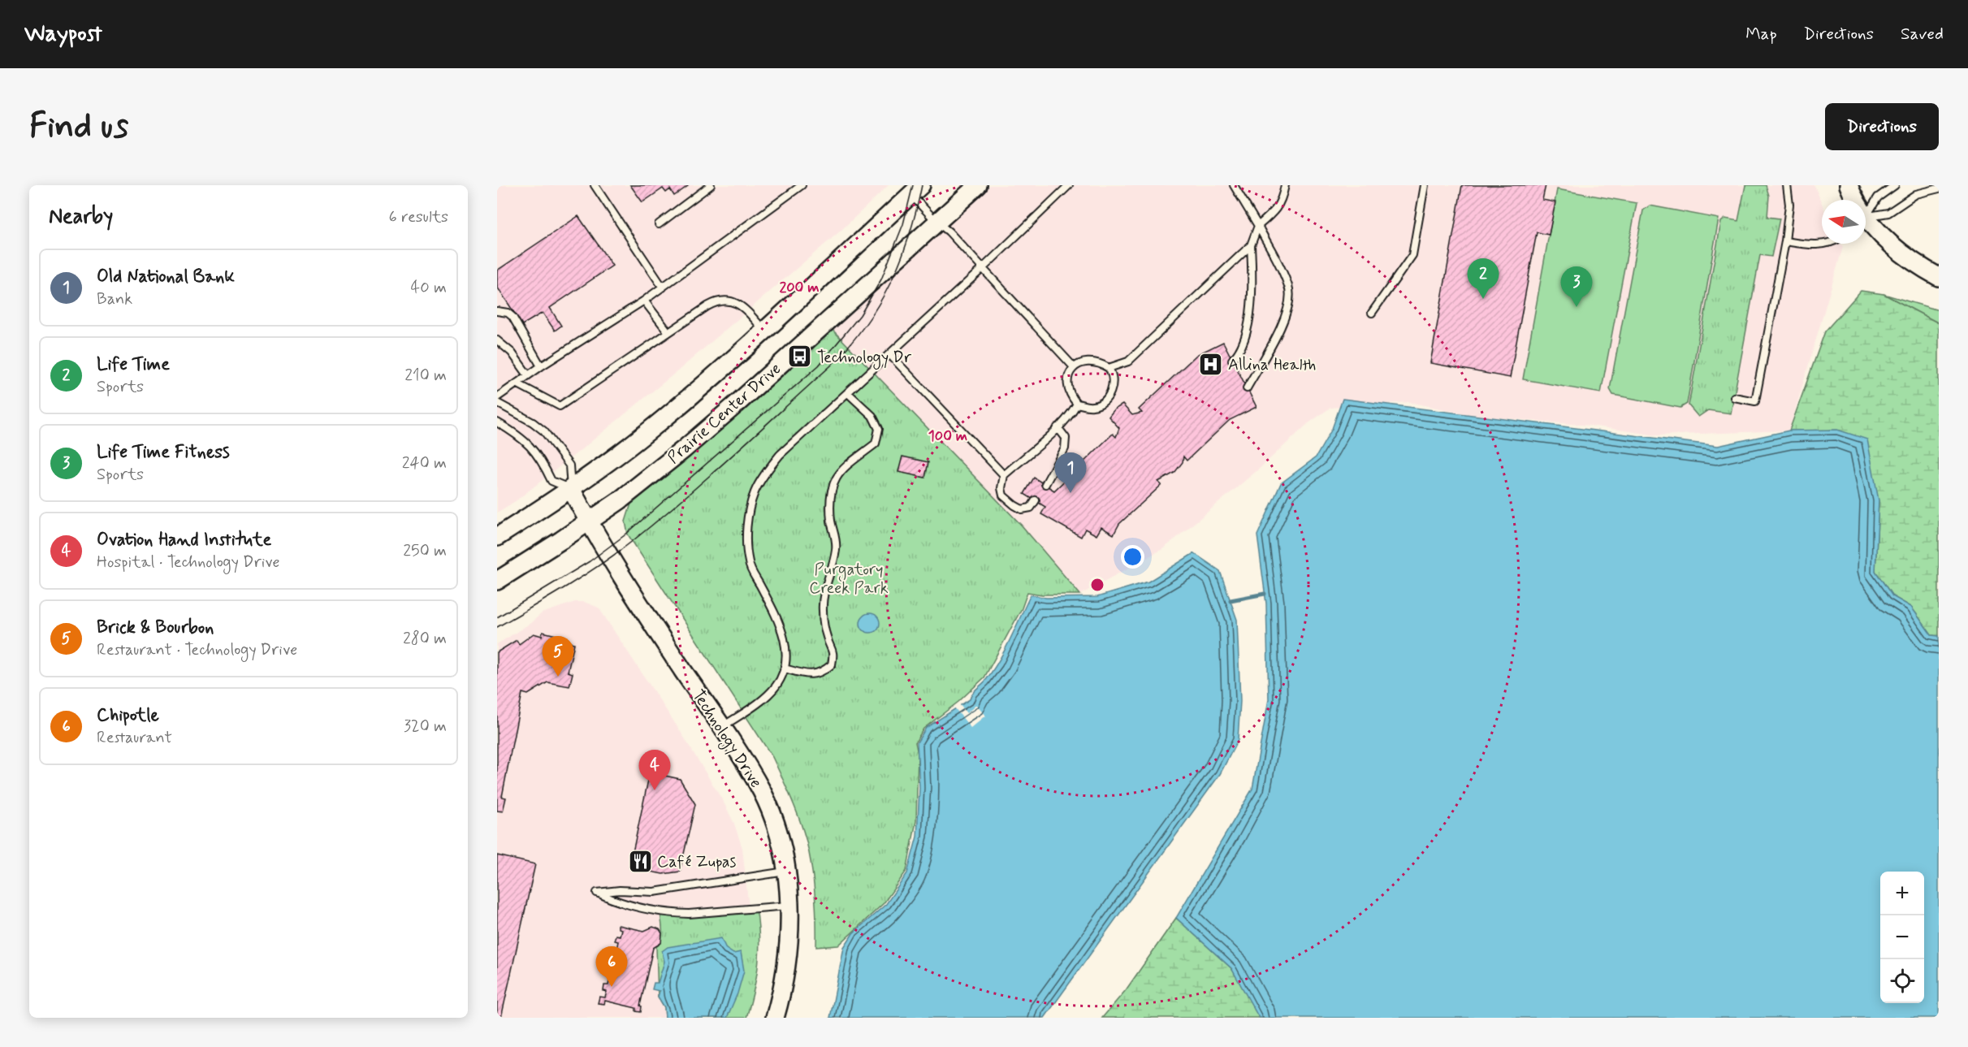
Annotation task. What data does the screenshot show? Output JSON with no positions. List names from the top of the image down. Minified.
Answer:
{"streets":{"main road":["Prairie Center Drive","Technology Drive"]},"crossings":[["Prairie Center Drive","Technology Drive"]],"parks":["Purgatory Creek Park"],"places":{"bus stop":["Technology Dr"],"hospital":["Allina Health"],"restaurant":["Café Zupas"]},"north":"left","page":{"header":"Waypost","nav":["Map","Directions","Saved"],"buttons":"Directions","title":"Find us","heading":["Nearby","6 results"],"list":[{"mark":"1","name":"Old National Bank","note":"Bank","value":"40 m"},{"mark":"2","name":"Life Time","note":"Sports","value":"210 m"},{"mark":"3","name":"Life Time Fitness","note":"Sports","value":"240 m"},{"mark":"4","name":"Ovation Hand Institute","note":"Hospital · Technology Drive","value":"250 m"},{"mark":"5","name":"Brick & Bourbon","note":"Restaurant · Technology Drive","value":"280 m"},{"mark":"6","name":"Chipotle","note":"Restaurant","value":"320 m"}],"pins":["2","3","1","5","4","6"],"map_buttons":["+","−"]},"rings":["200 m","100 m"]}
